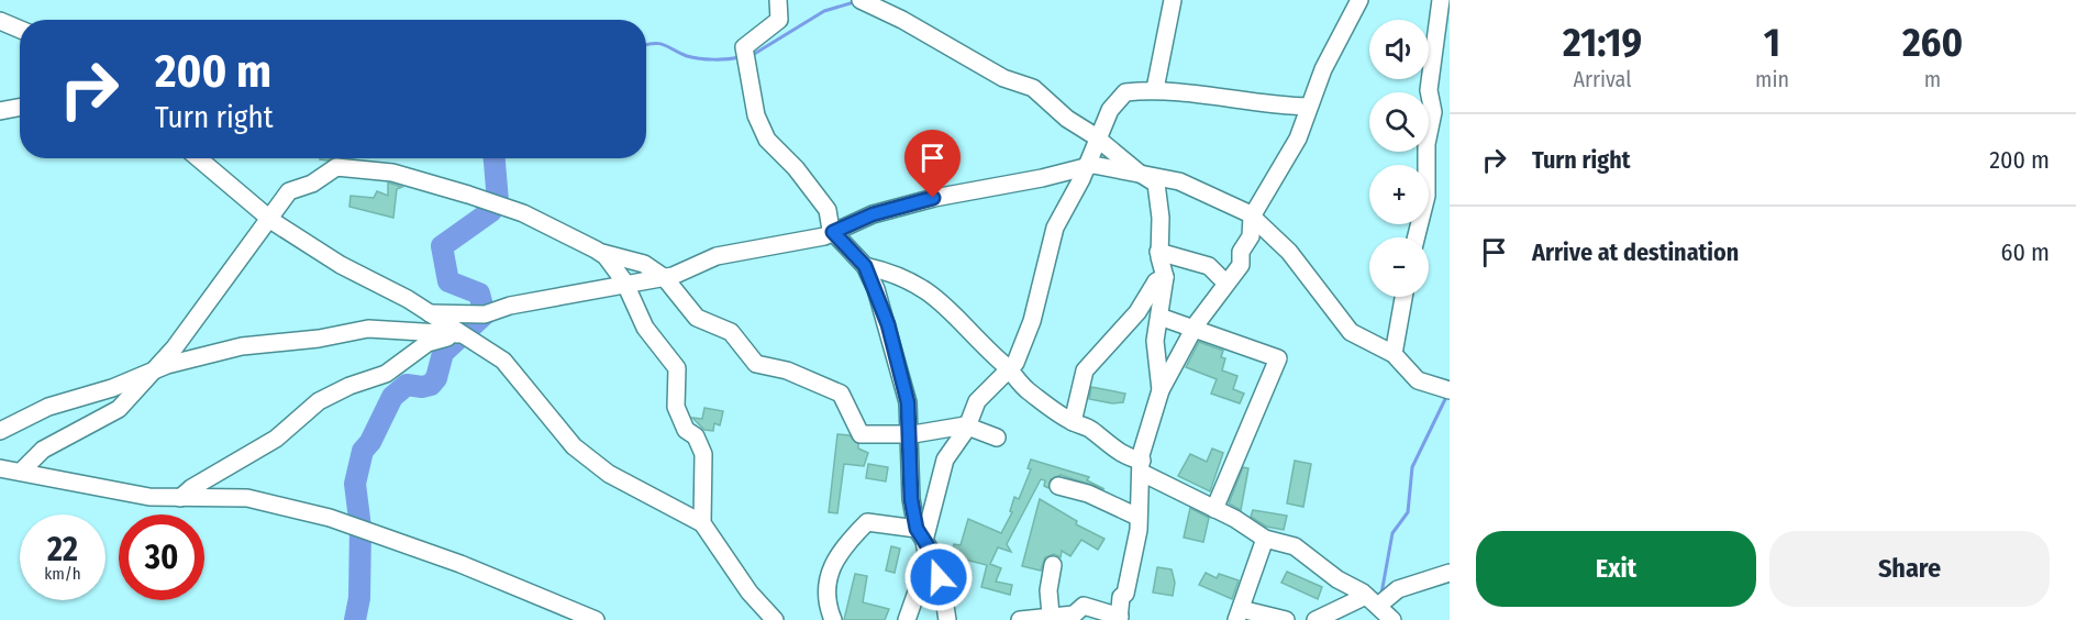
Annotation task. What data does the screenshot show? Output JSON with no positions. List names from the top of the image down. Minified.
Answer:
{"page":{"eta":["21:19","Arrival","1","min","260","m"],"map_buttons":["+","−"],"turn":["200 m","Turn right"],"list":[{"name":"Turn right","value":"200 m"},{"name":"Arrive at destination","value":"60 m"}],"speed":"22 km/h","limit":"30","buttons":["Exit","Share"]}}
